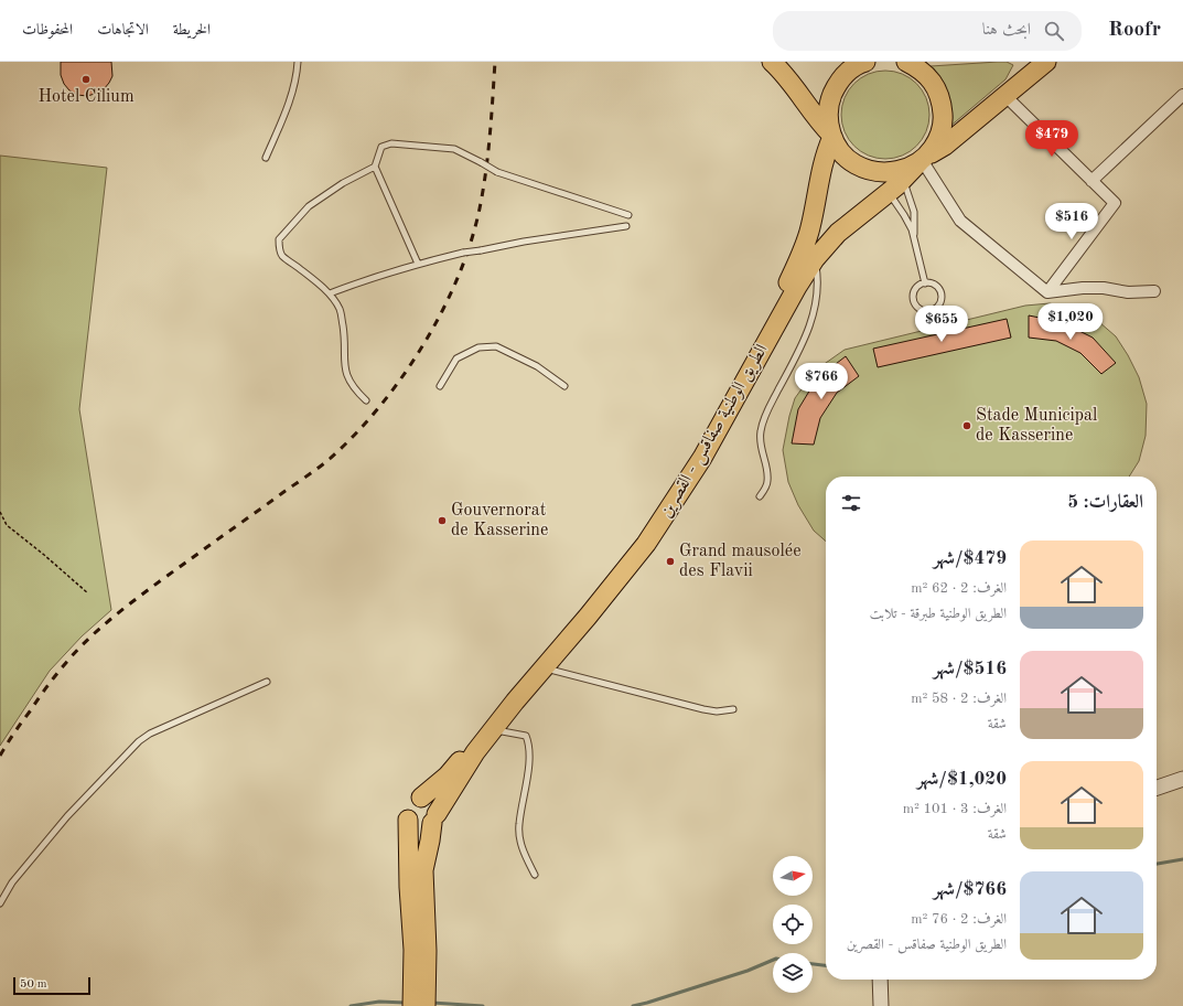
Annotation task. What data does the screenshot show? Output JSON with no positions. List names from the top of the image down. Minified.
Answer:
{"streets":{"main road":["الطريق الوطنية صفاقس - القصرين"]},"places":["Hotel Cilium","Stade Municipal de Kasserine","Gouvernorat de Kasserine","Grand mausolée des Flavii"],"scale_bar":"50 m","north":"right","page":{"header":"Roofr","search":"ابحث هنا","nav":["الخريطة","الاتجاهات","المحفوظات"],"price":["$479","$516","$1,020","$655","$766"],"heading":"العقارات: 5","list":[{"name":"$479/شهر","note":"الغرف: 2 · 62 m² · الطريق الوطنية طبرقة - تلابت"},{"name":"$516/شهر","note":"الغرف: 2 · 58 m² · شقة"},{"name":"$1,020/شهر","note":"الغرف: 3 · 101 m² · شقة"},{"name":"$766/شهر","note":"الغرف: 2 · 76 m² · الطريق الوطنية صفاقس - القصرين"}],"scale":"50 m"}}
